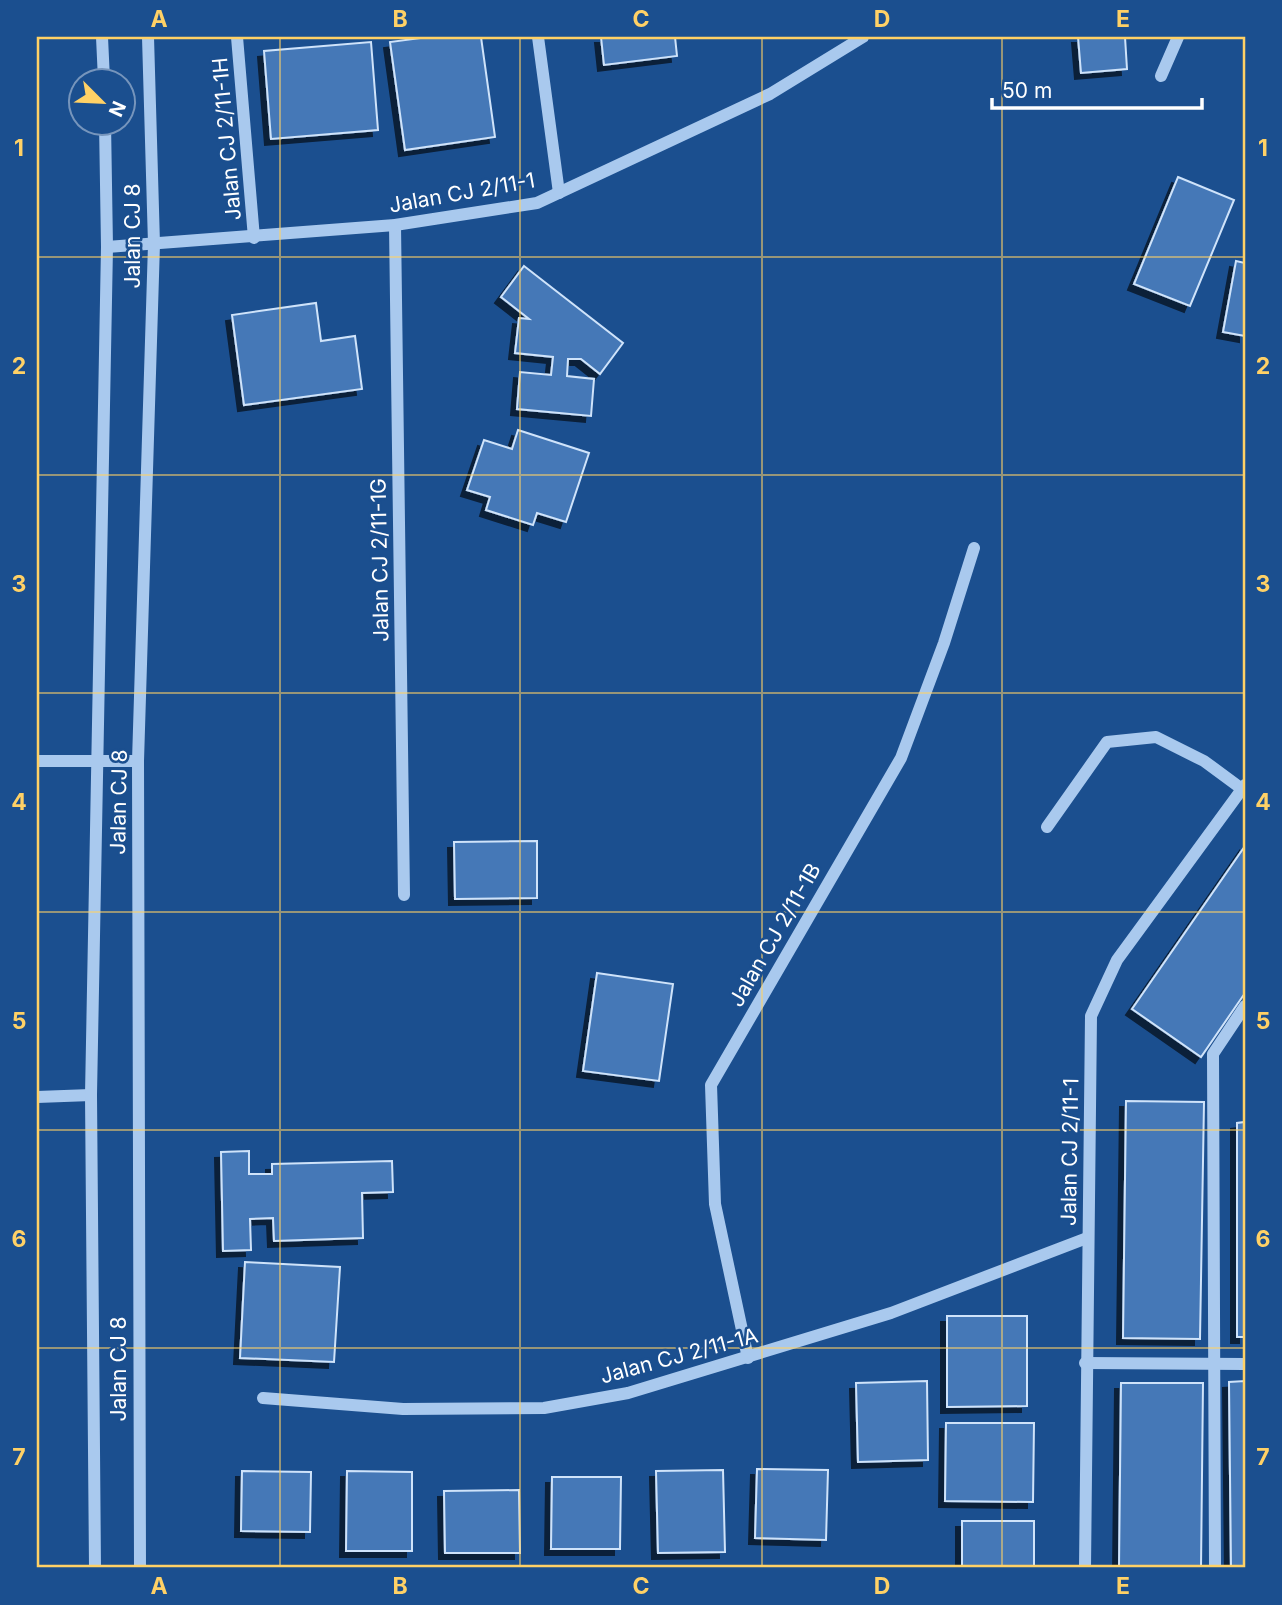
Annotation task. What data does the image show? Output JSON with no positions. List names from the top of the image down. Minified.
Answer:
{"streets":{"street":["Jalan CJ 2/11-1H","Jalan CJ 2/11-1","Jalan CJ 8","Jalan CJ 2/11-1G","Jalan CJ 2/11-1B","Jalan CJ 2/11-1A"]},"crossings":[["Jalan CJ 2/11-1H","Jalan CJ 2/11-1"],["Jalan CJ 2/11-1","Jalan CJ 8"],["Jalan CJ 2/11-1","Jalan CJ 2/11-1G"],["Jalan CJ 2/11-1","Jalan CJ 2/11-1A"],["Jalan CJ 2/11-1B","Jalan CJ 2/11-1A"]],"scale_bar":"50 m","north":"bottom right","grid":{"columns":["A","B","C","D","E"],"rows":["1","2","3","4","5","6","7"]}}
